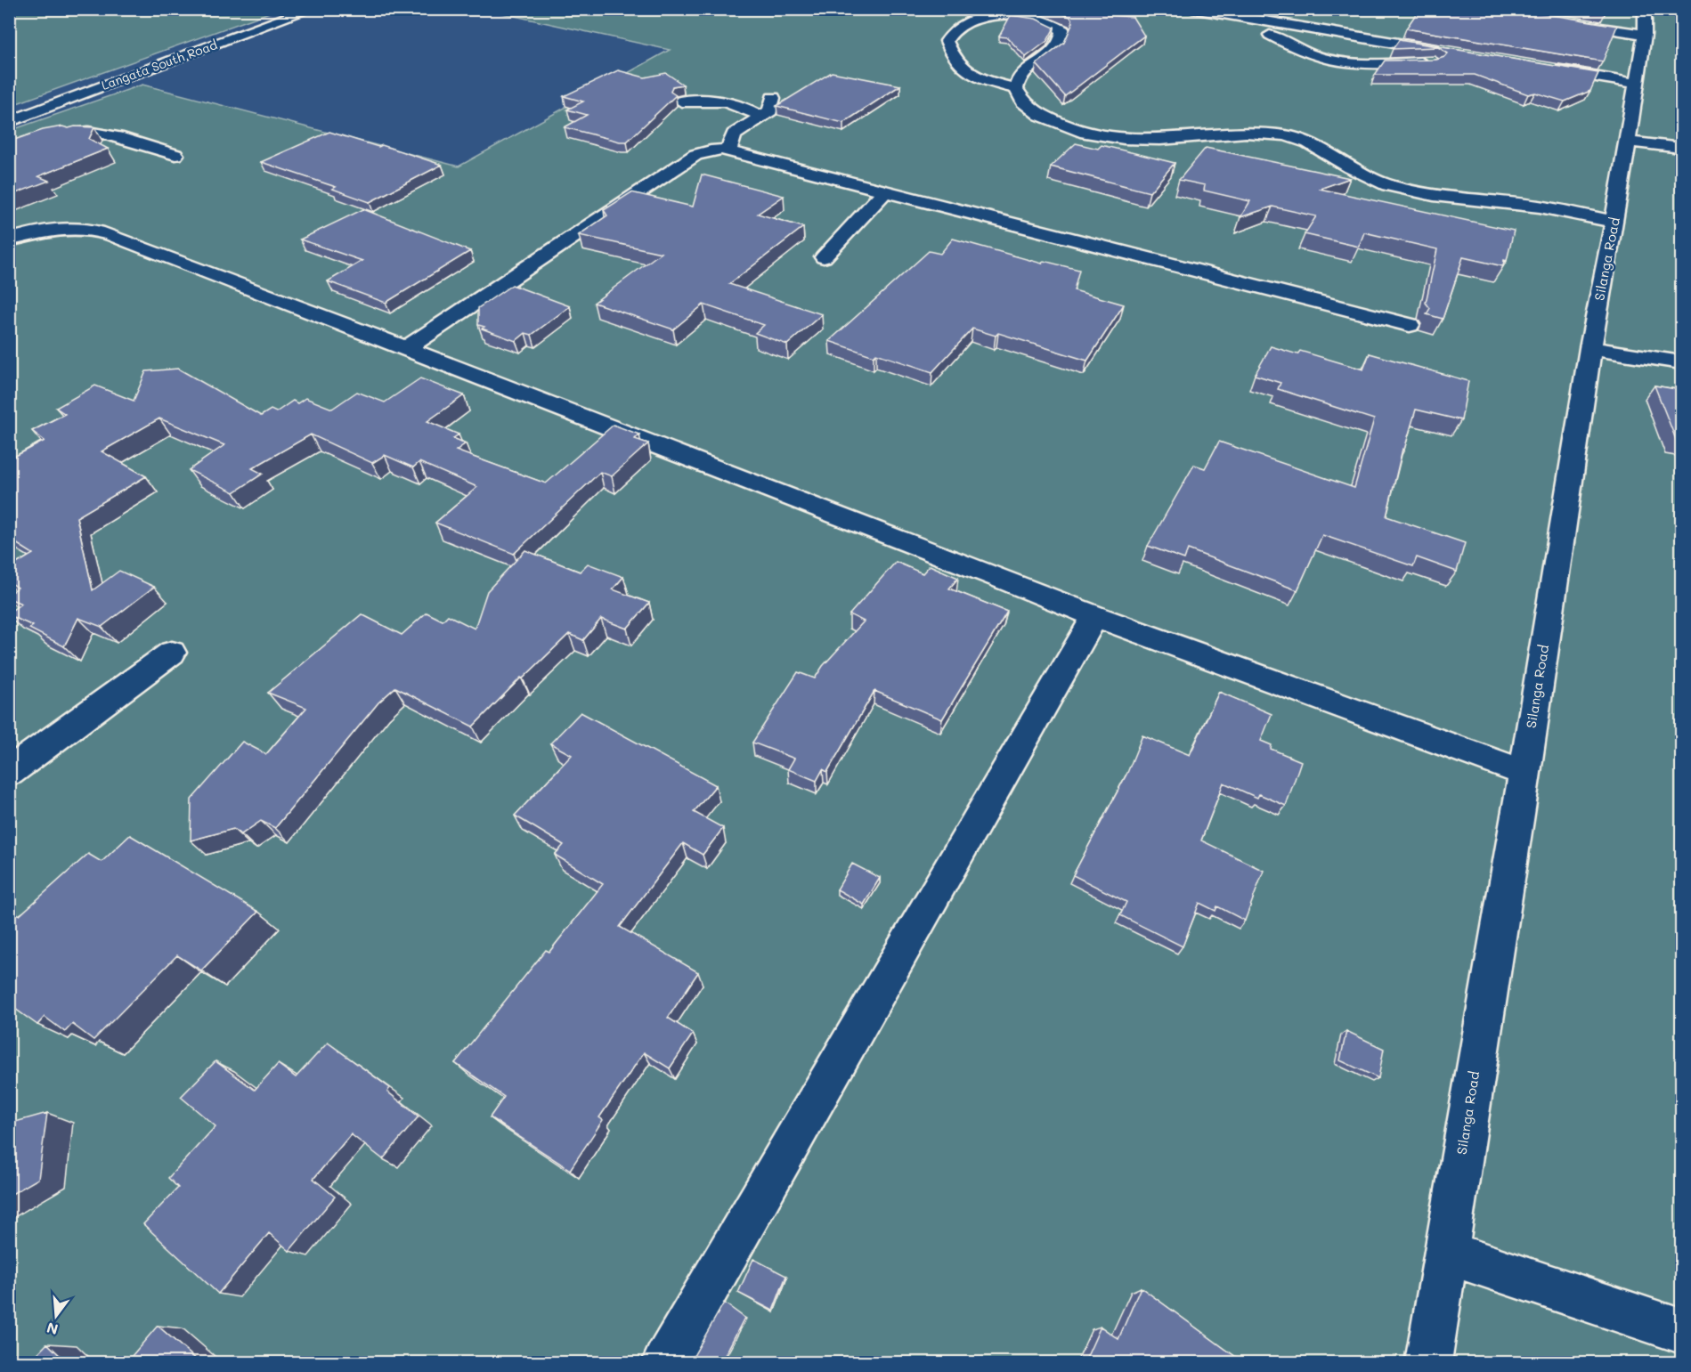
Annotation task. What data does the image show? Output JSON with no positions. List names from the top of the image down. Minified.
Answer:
{"streets":{"street":["Langata South Road","Silanga Road"]},"north":"bottom"}
